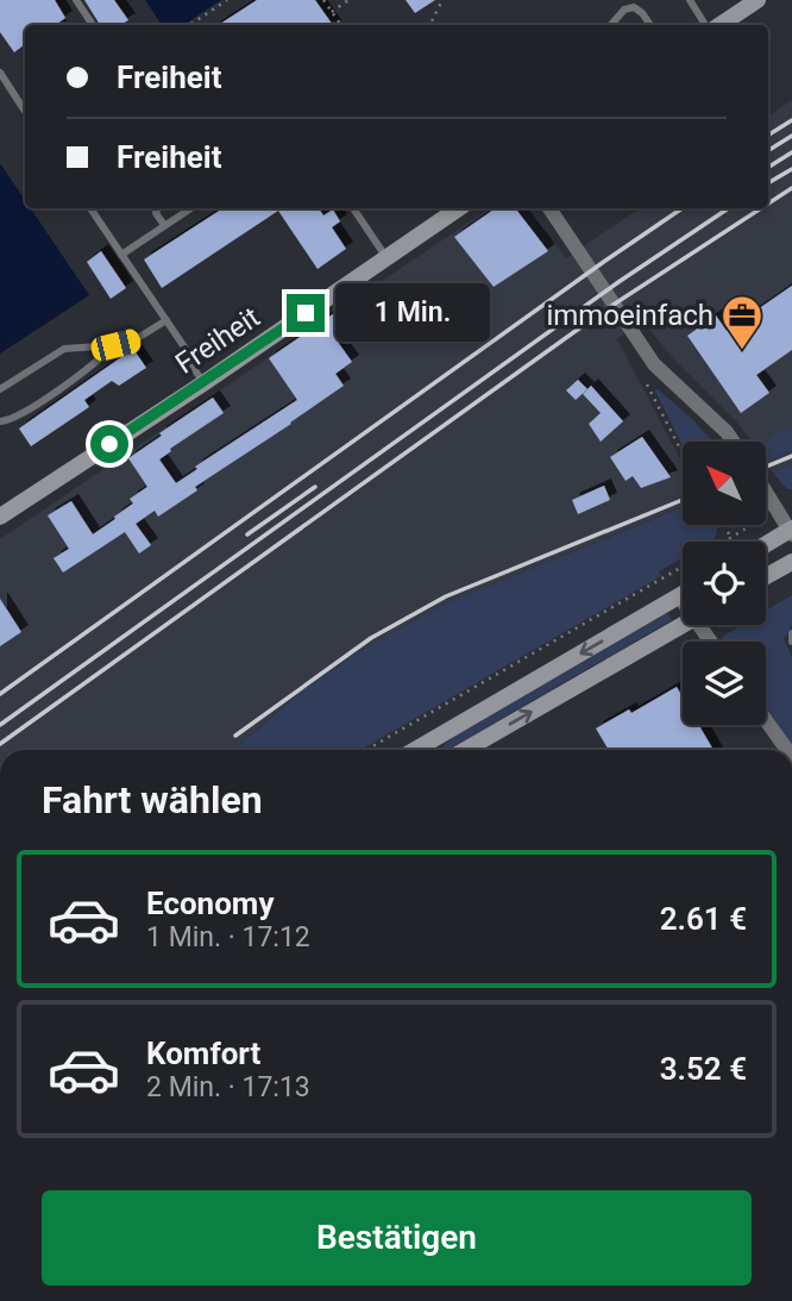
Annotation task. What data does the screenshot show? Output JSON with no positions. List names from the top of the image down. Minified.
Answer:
{"streets":{"main road":["Freiheit"]},"places":{"office":["immoeinfach"]},"north":"top left","page":{"banner":["Freiheit","Freiheit"],"bubble":"1 Min.","heading":"Fahrt wählen","list":[{"name":"Economy","note":"1 Min. · 17:12","value":"2.61 €"},{"name":"Komfort","note":"2 Min. · 17:13","value":"3.52 €"}],"buttons":"Bestätigen"}}
